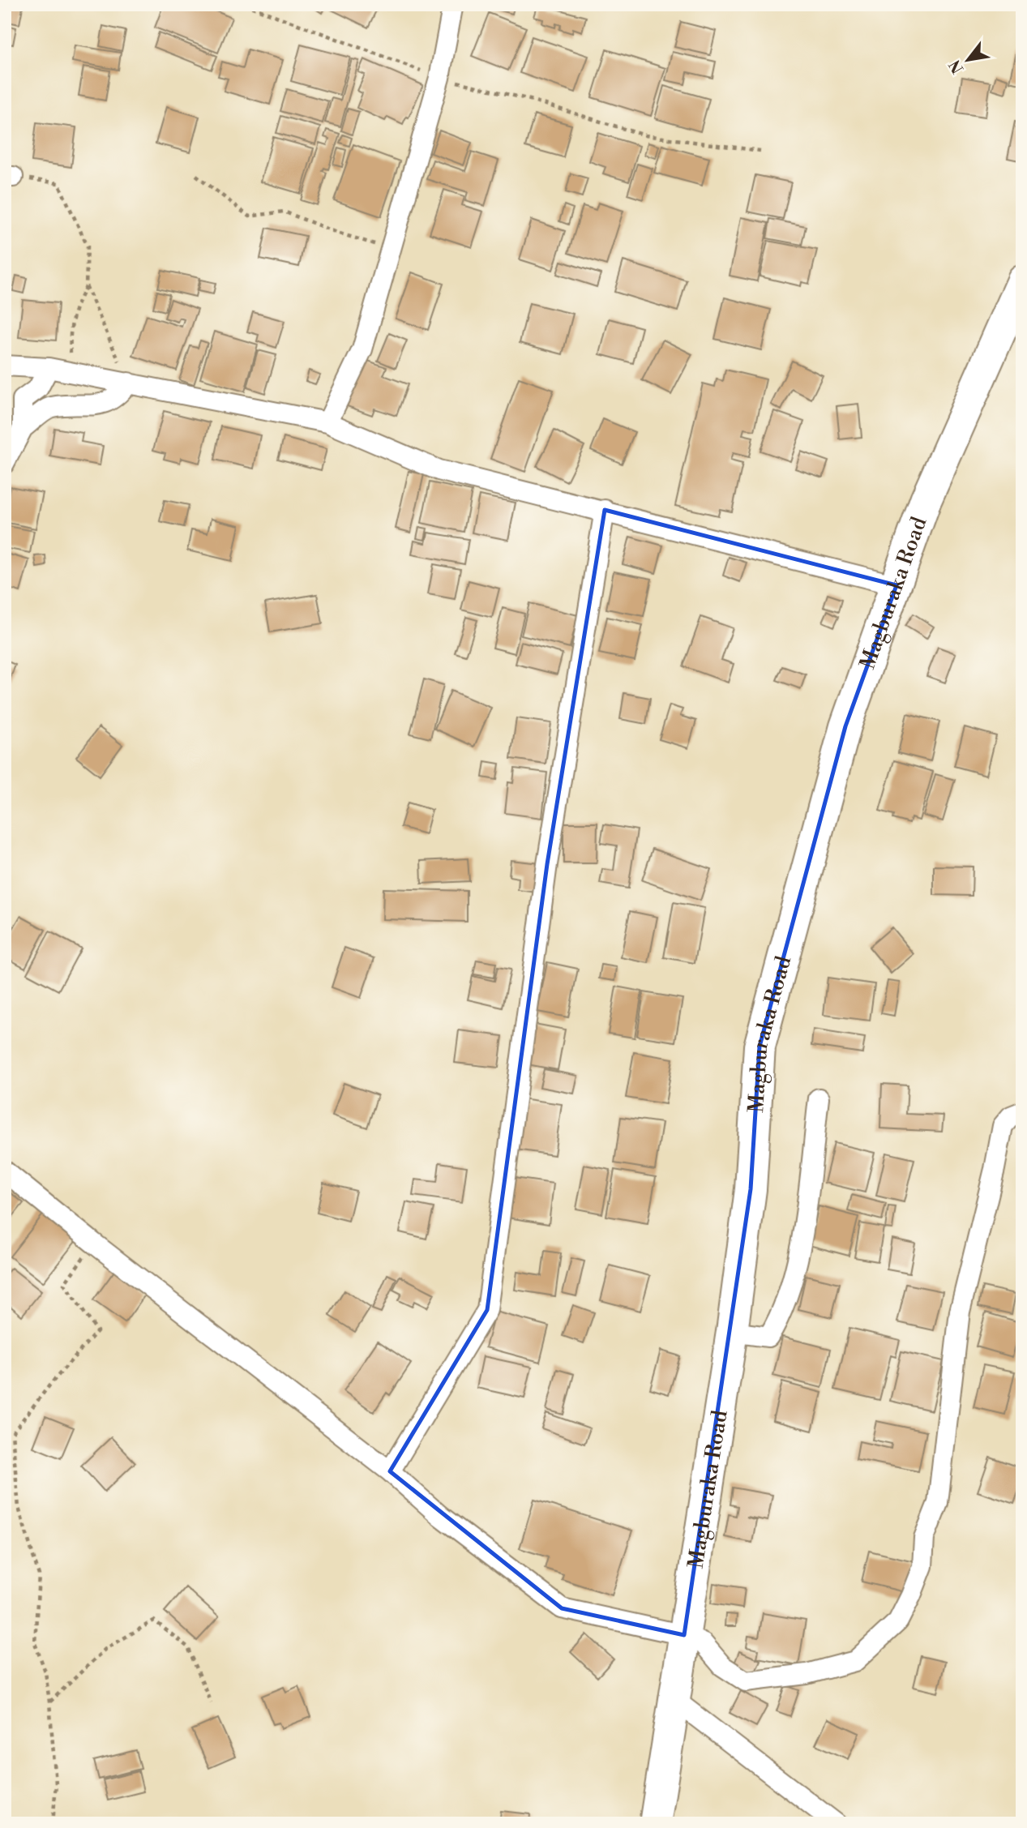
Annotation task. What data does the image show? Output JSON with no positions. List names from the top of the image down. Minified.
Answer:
{"streets":{"main road":["Magburaka Road"]},"north":"bottom left"}
